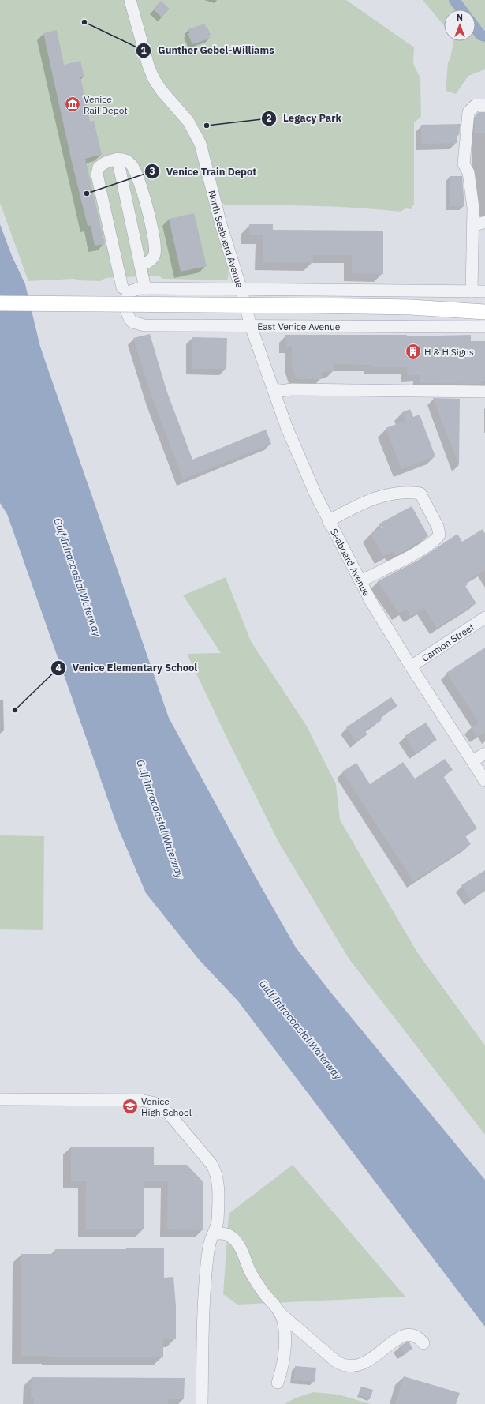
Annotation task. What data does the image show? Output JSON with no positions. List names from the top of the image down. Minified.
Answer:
{"streets":{"street":["North Seaboard Avenue","East Venice Avenue","Seaboard Avenue","Camion Street"]},"crossings":[["North Seaboard Avenue","East Venice Avenue"],["North Seaboard Avenue","Seaboard Avenue"],["East Venice Avenue","Seaboard Avenue"],["Seaboard Avenue","Camion Street"]],"water":["Gulf Intracoastal Waterway"],"places":{"other":["Gunther Gebel-Williams","Legacy Park","Venice Train Depot","Venice Elementary School"],"museum":["Venice Rail Depot"],"building":["H & H Signs"],"school or university":["Venice High School"]},"north":"top"}
